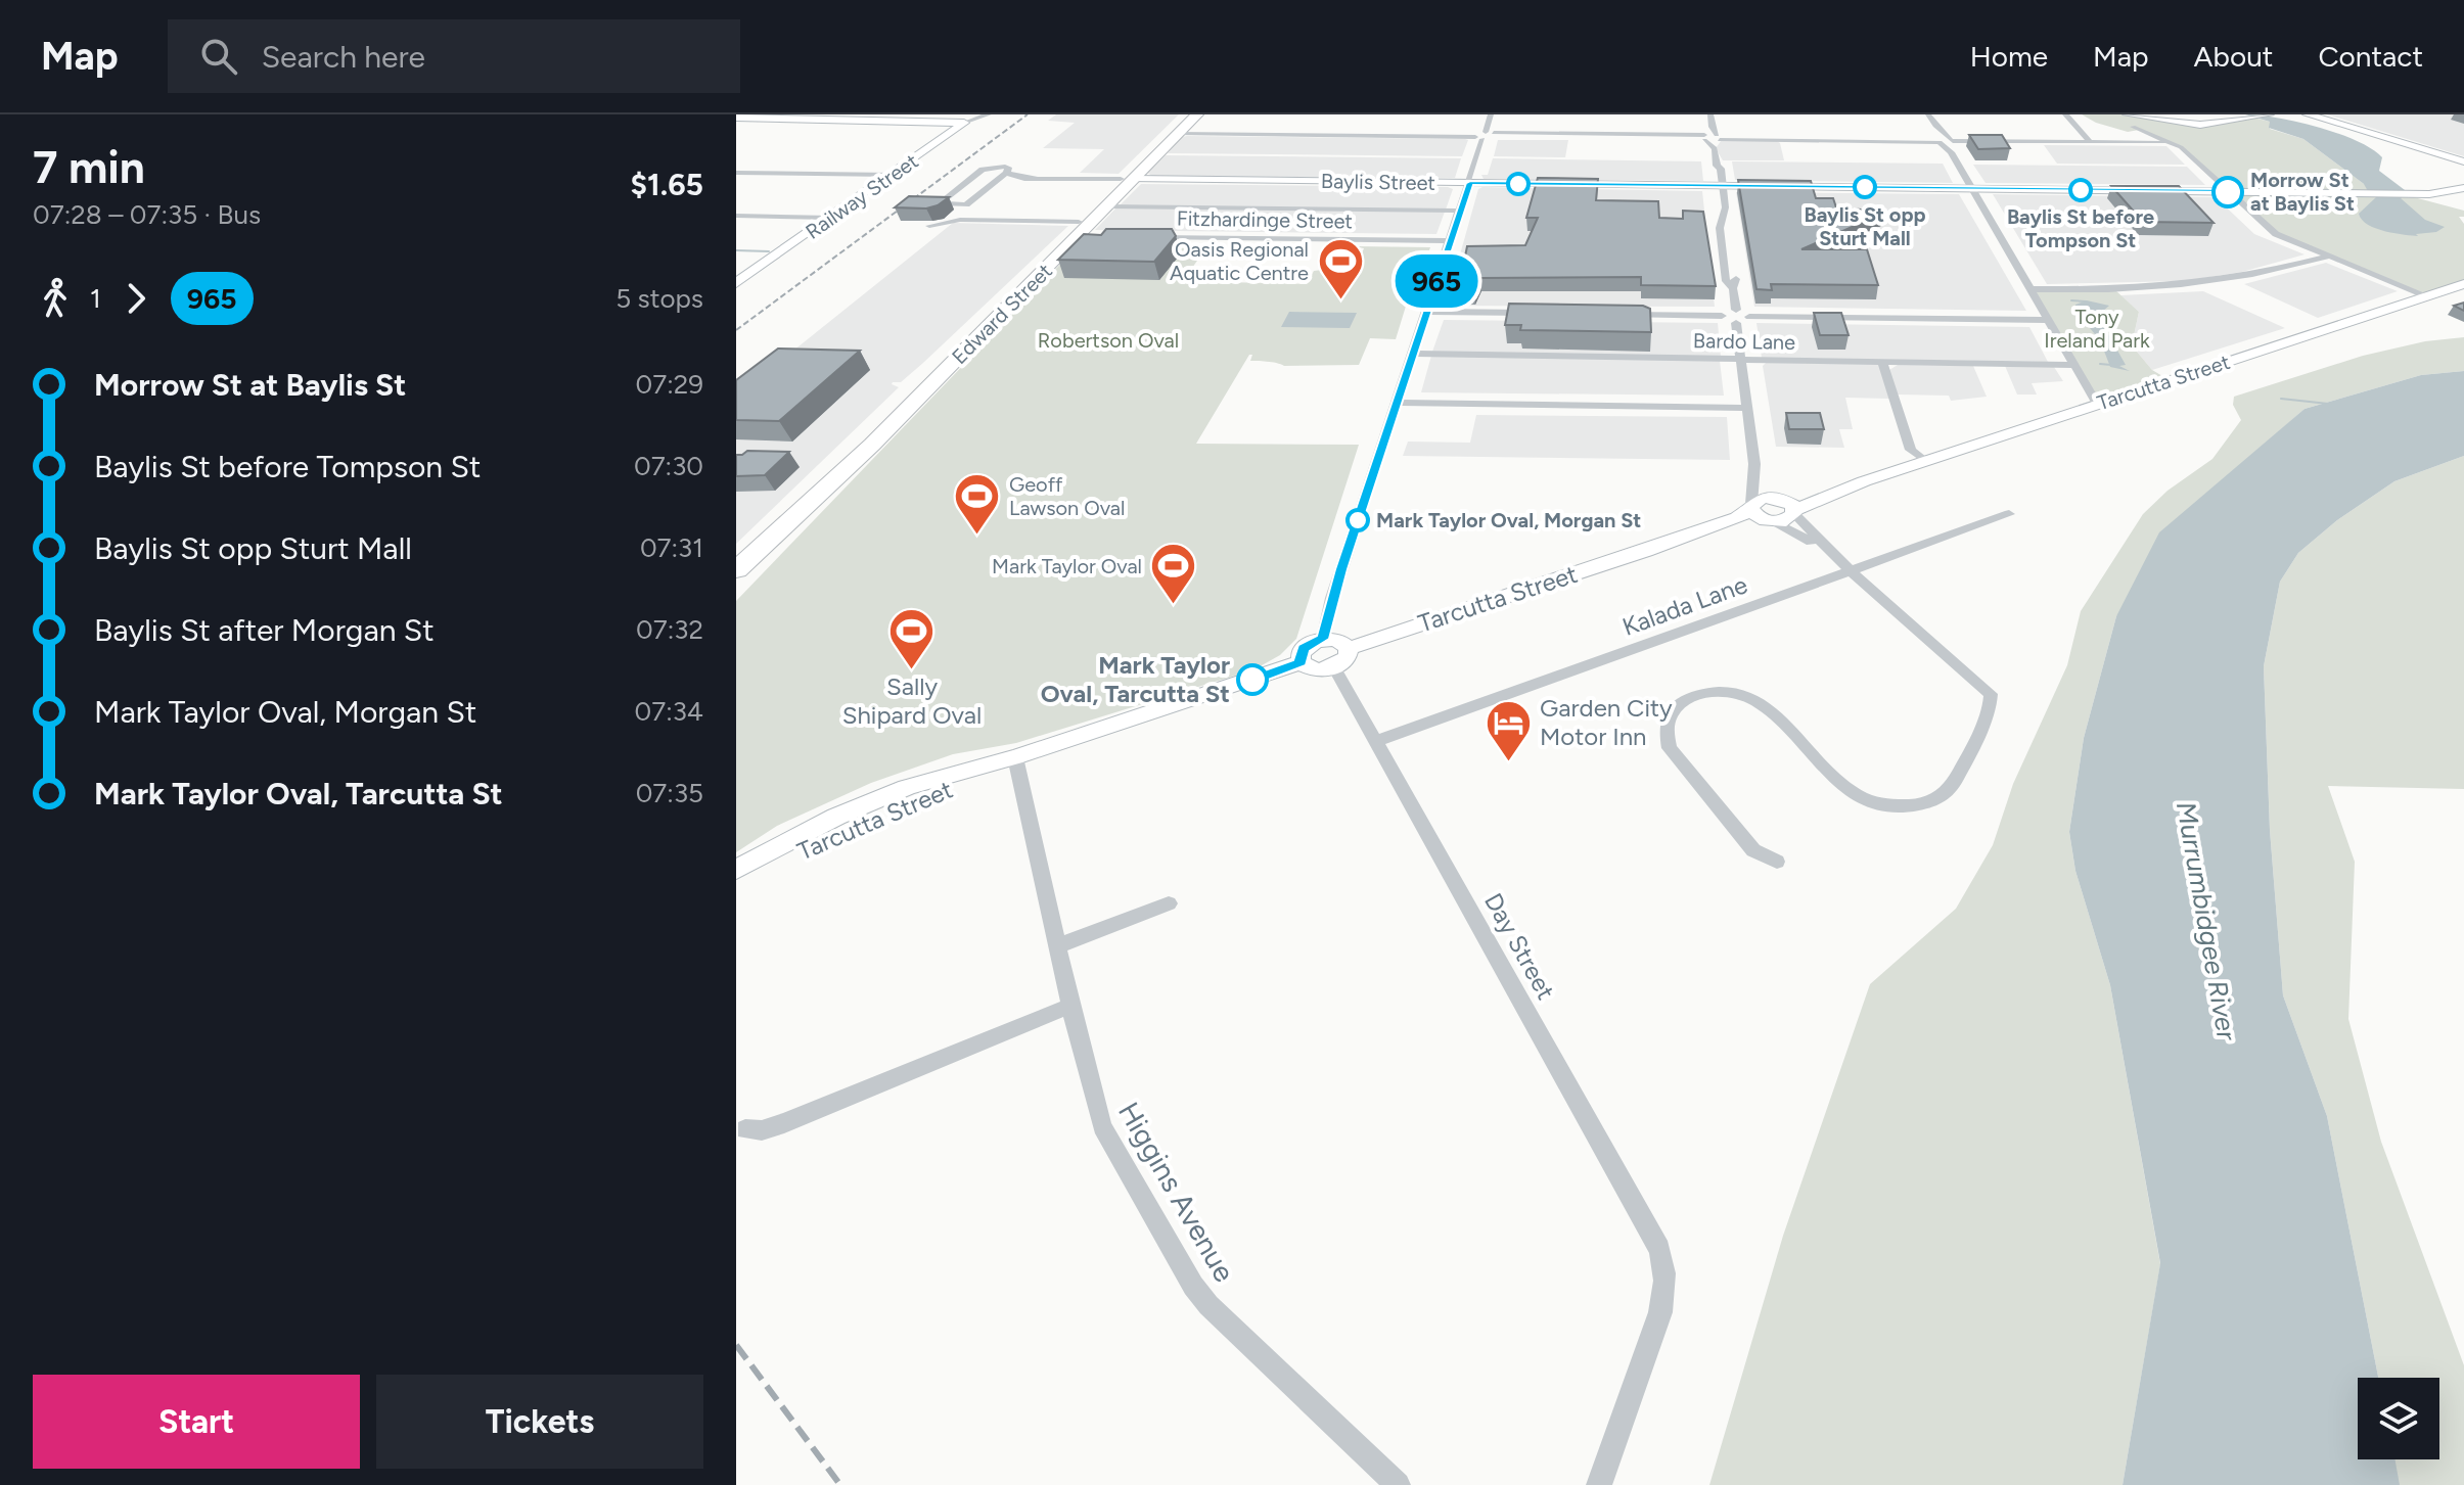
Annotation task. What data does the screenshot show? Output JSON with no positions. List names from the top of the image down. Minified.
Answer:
{"streets":{"highway":["Edward Street"],"street":["Baylis Street","Railway Street","Fitzhardinge Street","Bardo Lane","Tarcutta Street","Kalada Lane","Day Street","Higgins Avenue"]},"crossings":[["Baylis Street","Edward Street"],["Tarcutta Street","Day Street"],["Tarcutta Street","Higgins Avenue"],["Kalada Lane","Day Street"]],"water":["Murrumbidgee River"],"parks":["Tony Ireland Park","Robertson Oval"],"places":{"other":["Baylis St opp Sturt Mall","Baylis St before Tompson St","Morrow St at Baylis St","Mark Taylor Oval, Morgan St","Mark Taylor Oval, Tarcutta St"],"sports":["Oasis Regional Aquatic Centre","Geoff Lawson Oval","Mark Taylor Oval","Sally Shipard Oval"],"hotel":["Garden City Motor Inn"]},"lines":["bus line 965"],"page":{"header":"Map","search":"Search here","nav":["Home","Map","About","Contact"],"heading":["7 min","07:28 – 07:35 · Bus","$1.65"],"on_map":"965","legs":["1","965","5 stops"],"list":[{"name":"Morrow St at Baylis St","value":"07:29"},{"name":"Baylis St before Tompson St","value":"07:30"},{"name":"Baylis St opp Sturt Mall","value":"07:31"},{"name":"Baylis St after Morgan St","value":"07:32"},{"name":"Mark Taylor Oval, Morgan St","value":"07:34"},{"name":"Mark Taylor Oval, Tarcutta St","value":"07:35"}],"buttons":["Start","Tickets"]}}
